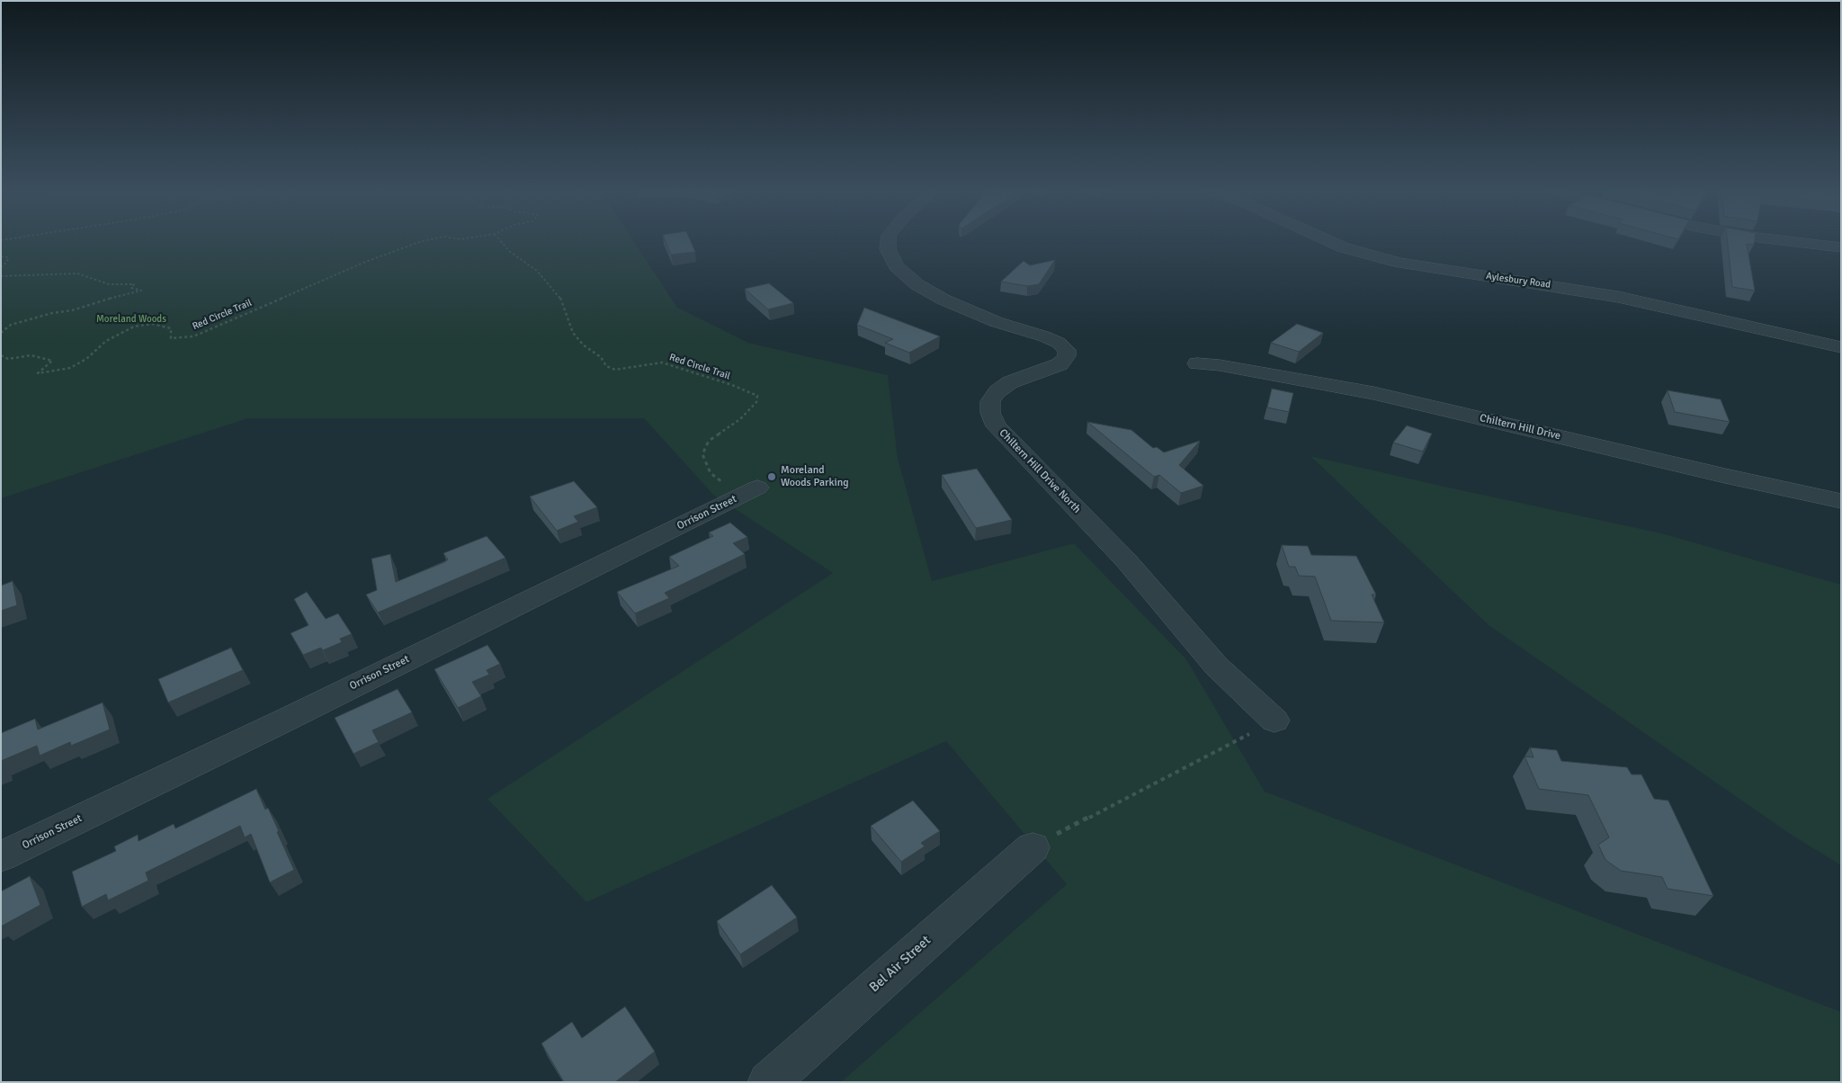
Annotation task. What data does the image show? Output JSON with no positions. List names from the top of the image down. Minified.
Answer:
{"streets":{"street":["Aylesbury Road","Chiltern Hill Drive","Chiltern Hill Drive North","Orrison Street","Bel Air Street"],"path":["Red Circle Trail"]},"crossings":[["Red Circle Trail","Orrison Street"]],"parks":["Moreland Woods"],"places":["Moreland Woods Parking"]}
